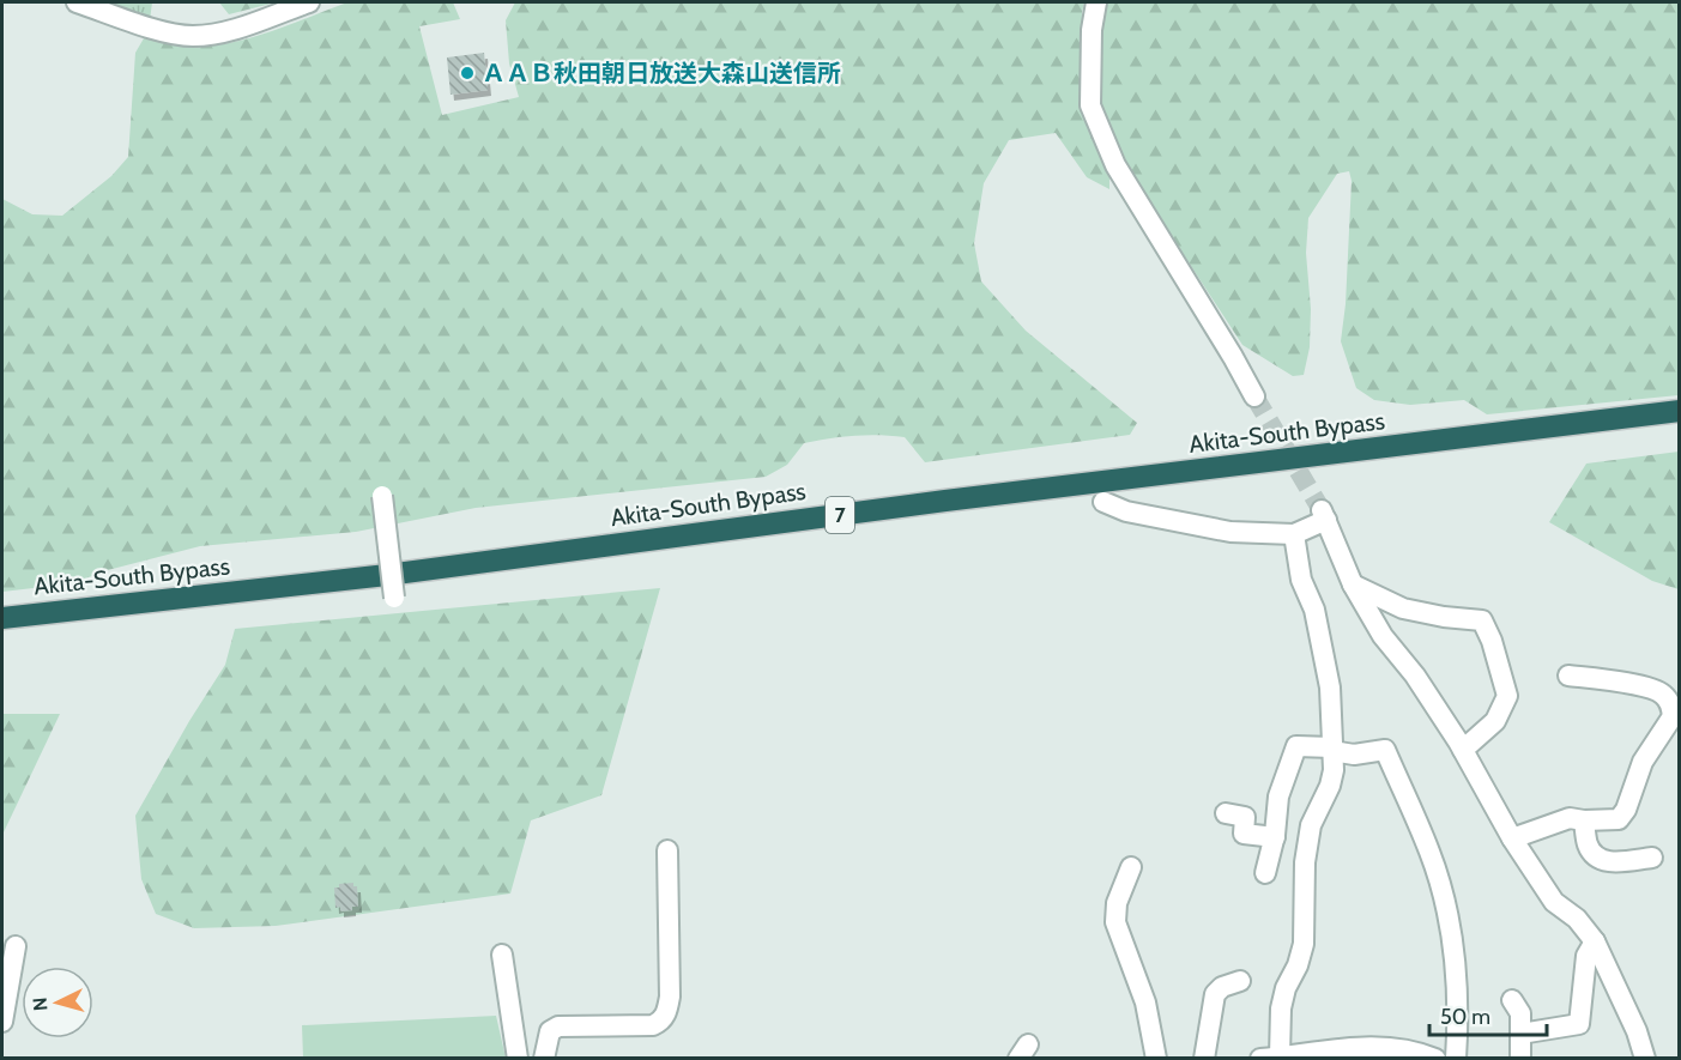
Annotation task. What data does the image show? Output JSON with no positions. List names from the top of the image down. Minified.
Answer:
{"streets":{"highway":["Akita-South Bypass","7"]},"places":["ＡＡＢ秋田朝日放送大森山送信所"],"scale_bar":"50 m","north":"left"}
